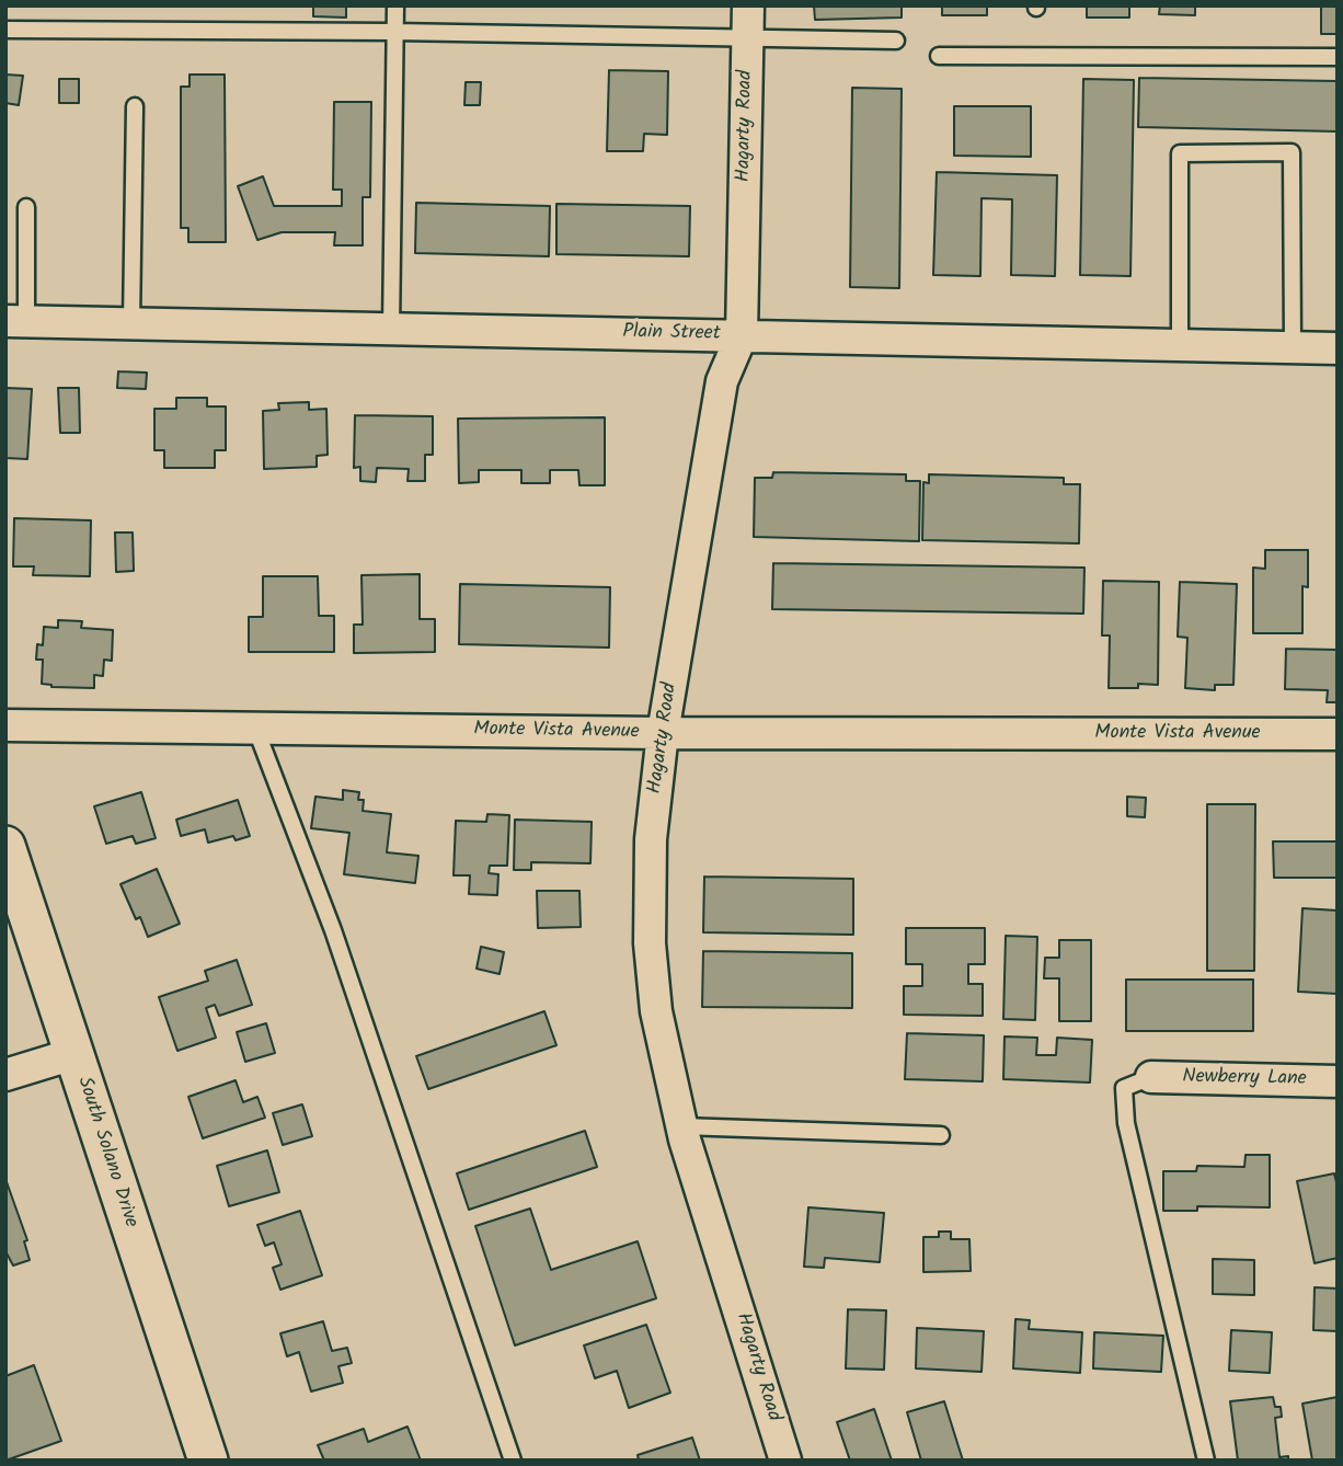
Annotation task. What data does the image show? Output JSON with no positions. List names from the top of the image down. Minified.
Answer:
{"streets":{"street":["Hagarty Road","Plain Street","Monte Vista Avenue","Newberry Lane","South Solano Drive"]},"crossings":[["Hagarty Road","Plain Street"],["Hagarty Road","Monte Vista Avenue"]]}
